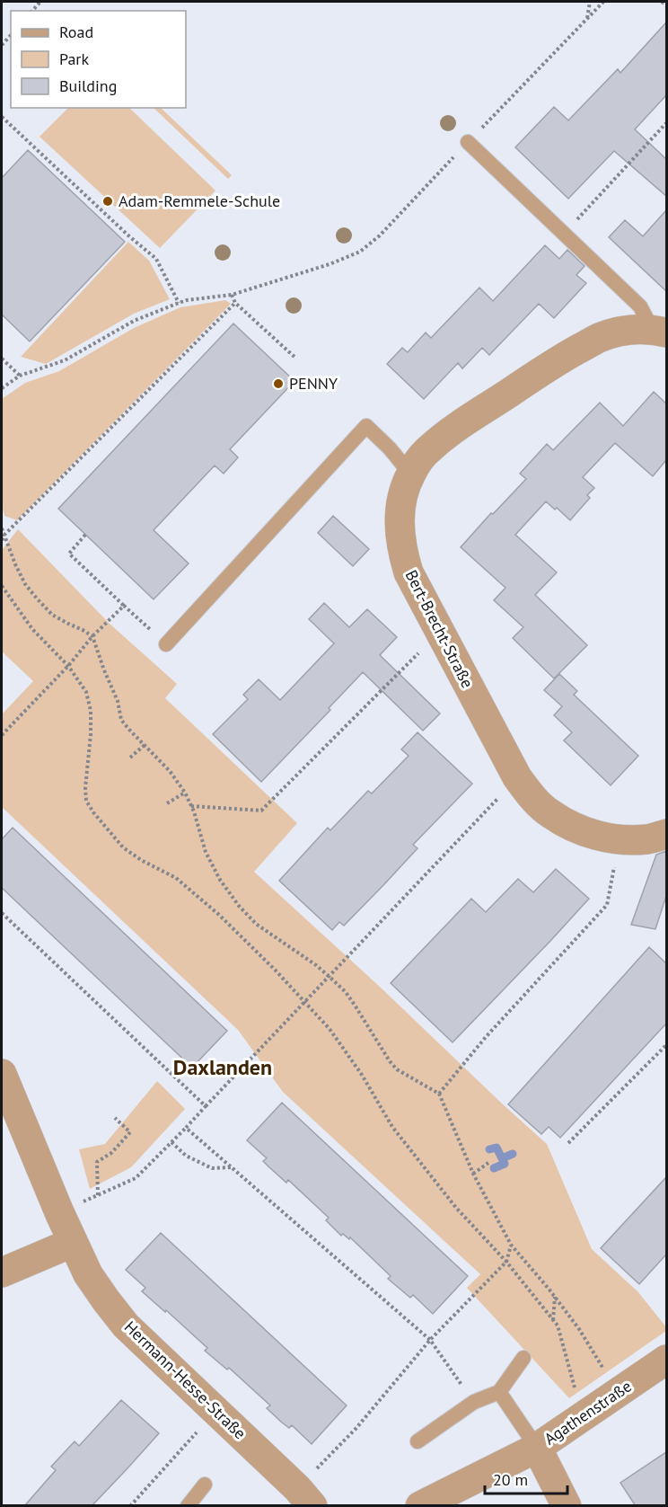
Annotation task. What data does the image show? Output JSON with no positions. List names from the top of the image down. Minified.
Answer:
{"streets":{"street":["Bert-Brecht-Straße","Hermann-Hesse-Straße","Agathenstraße"]},"districts":["Daxlanden"],"places":["Adam-Remmele-Schule","PENNY"],"legend":["Road","Park","Building"],"scale_bar":"20 m"}
